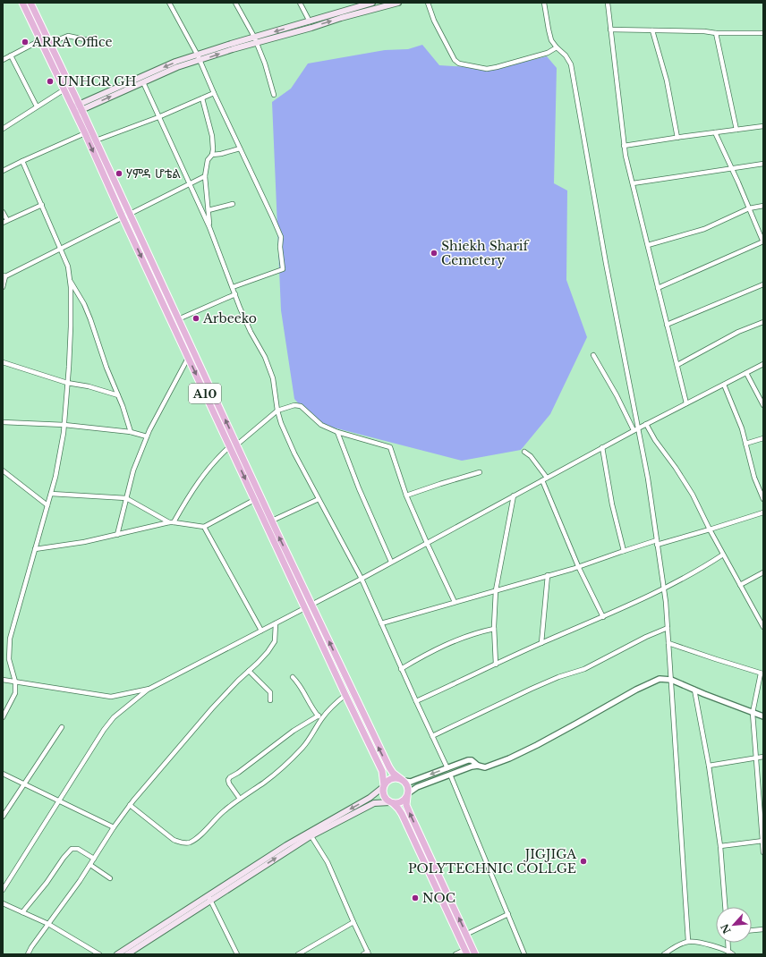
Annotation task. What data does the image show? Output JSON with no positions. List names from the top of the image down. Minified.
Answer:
{"streets":{"highway":["A10"]},"places":["ARRA Office","UNHCR GH","ሃምዳ ሆቴል","Shiekh Sharif Cemetery","Arbeeko","JIGJIGA POLYTECHNIC COLLGE","NOC"],"north":"bottom left"}
